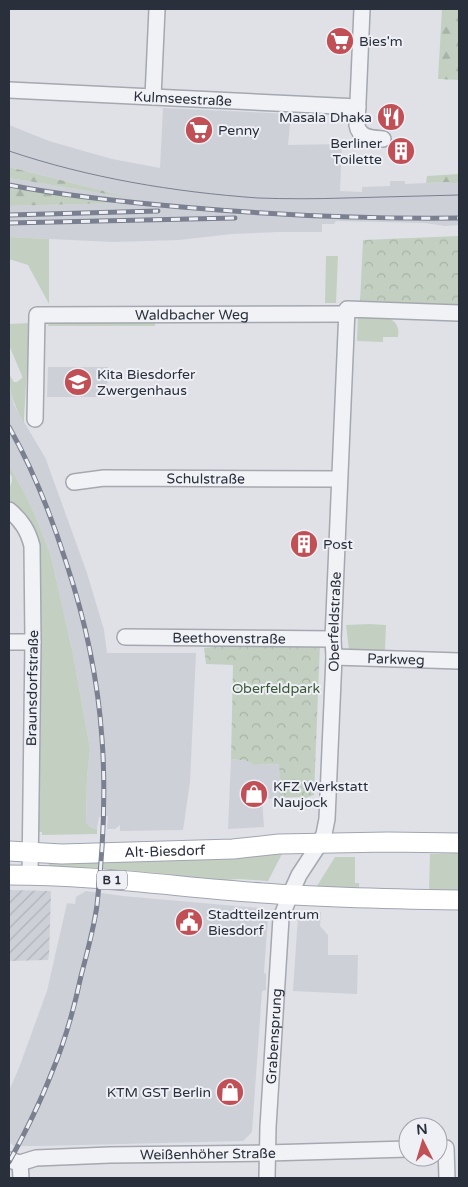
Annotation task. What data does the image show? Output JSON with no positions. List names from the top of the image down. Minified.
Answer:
{"streets":{"main road":["Alt-Biesdorf","B 1"],"street":["Kulmseestraße","Waldbacher Weg","Schulstraße","Oberfeldstraße","Beethovenstraße","Parkweg","Braunsdorfstraße","Grabensprung","Weißenhöher Straße"]},"crossings":[["Waldbacher Weg","Oberfeldstraße"],["Schulstraße","Oberfeldstraße"],["Oberfeldstraße","Beethovenstraße"],["Oberfeldstraße","Parkweg"],["Oberfeldstraße","Alt-Biesdorf"],["Braunsdorfstraße","Alt-Biesdorf"],["Braunsdorfstraße","B 1"],["B 1","Grabensprung"],["Grabensprung","Weißenhöher Straße"]],"parks":["Oberfeldpark"],"places":{"supermarket":["Bies'm","Penny"],"restaurant":["Masala Dhaka"],"building":["Berliner Toilette","Post"],"school or university":["Kita Biesdorfer Zwergenhaus"],"shop":["KFZ Werkstatt Naujock","KTM GST Berlin"],"public building":["Stadtteilzentrum Biesdorf"]},"north":"top"}
